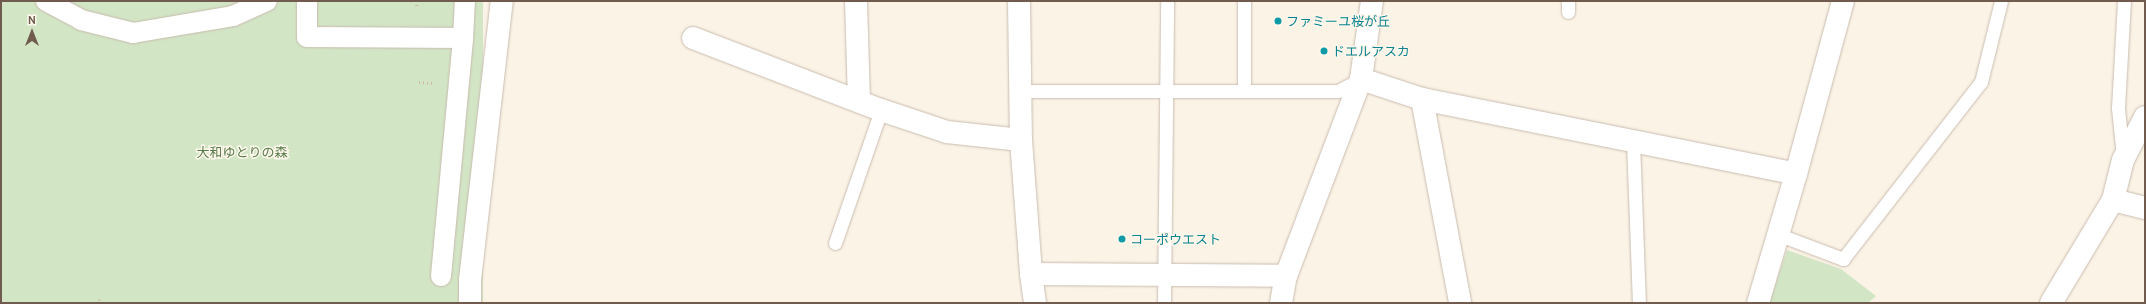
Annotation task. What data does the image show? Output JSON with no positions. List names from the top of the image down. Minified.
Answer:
{"parks":["大和ゆとりの森"],"places":["ファミーユ桜が丘","ドエルアスカ","コーポウエスト"],"north":"top"}
